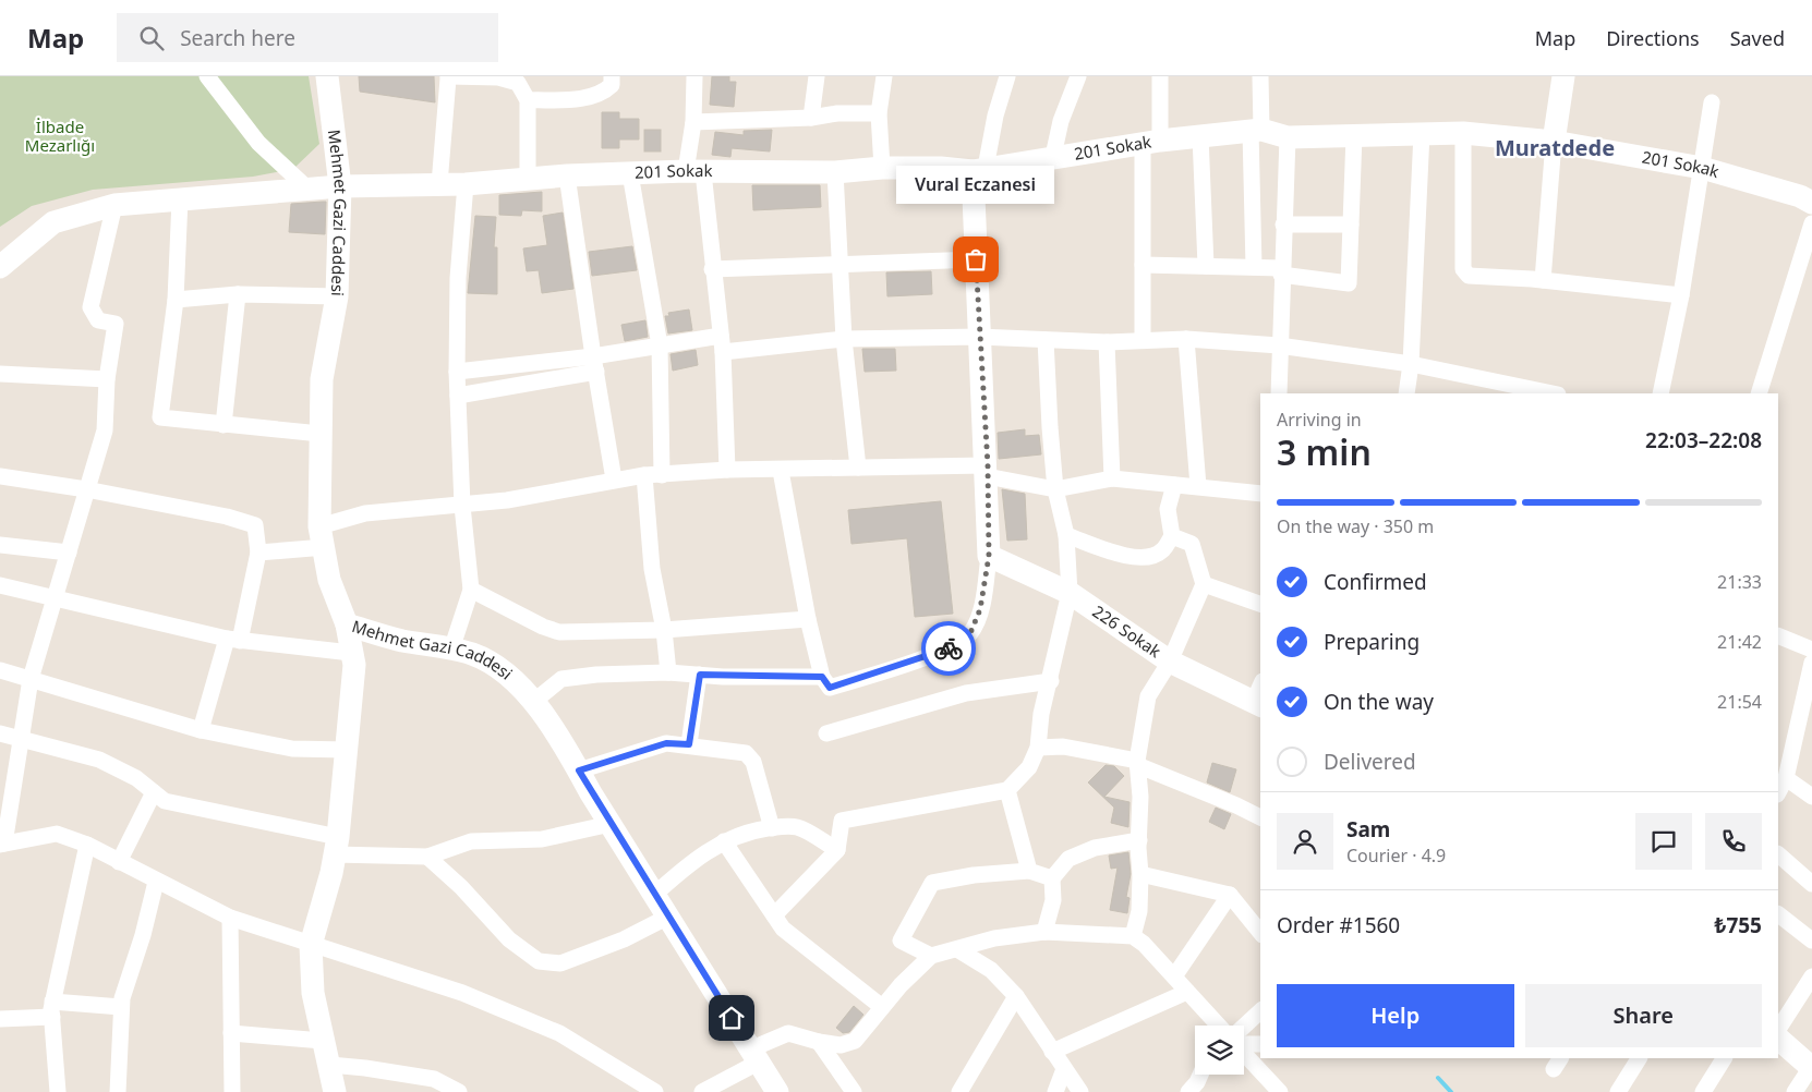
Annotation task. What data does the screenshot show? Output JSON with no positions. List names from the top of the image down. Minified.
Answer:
{"streets":{"street":["201 Sokak","Mehmet Gazi Caddesi","226 Sokak"]},"crossings":[["201 Sokak","Mehmet Gazi Caddesi"]],"districts":["Muratdede"],"parks":["İlbade Mezarlığı"],"places":["Vural Eczanesi"],"page":{"header":"Map","search":"Search here","nav":["Map","Directions","Saved"],"bubble":"Vural Eczanesi","heading":["3 min","Arriving in","22:03–22:08"],"panel":["Sam","Courier · 4.9","Order #1560","₺755"],"bar":"On the way · 350 m","list":[["Confirmed","21:33"],["Preparing","21:42"],["On the way","21:54"],"Delivered"],"buttons":["Help","Share"]}}
